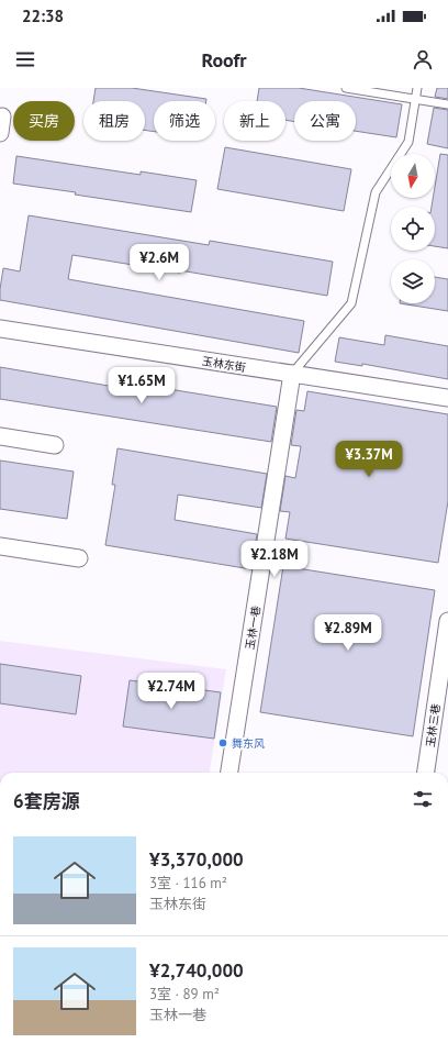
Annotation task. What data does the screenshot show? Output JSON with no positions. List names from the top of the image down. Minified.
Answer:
{"streets":{"street":["玉林东街","玉林一巷","玉林三巷"]},"crossings":[["玉林东街","玉林一巷"]],"places":["舞东风"],"north":"bottom","page":{"status":"22:38","header":"Roofr","chip":["买房","租房","筛选","新上","公寓"],"price":["¥2.6M","¥1.65M","¥3.37M","¥2.18M","¥2.89M","¥2.74M"],"heading":"6套房源","list":[{"name":"¥3,370,000","note":"3室 · 116 m² · 玉林东街"},{"name":"¥2,740,000","note":"3室 · 89 m² · 玉林一巷"}]}}
